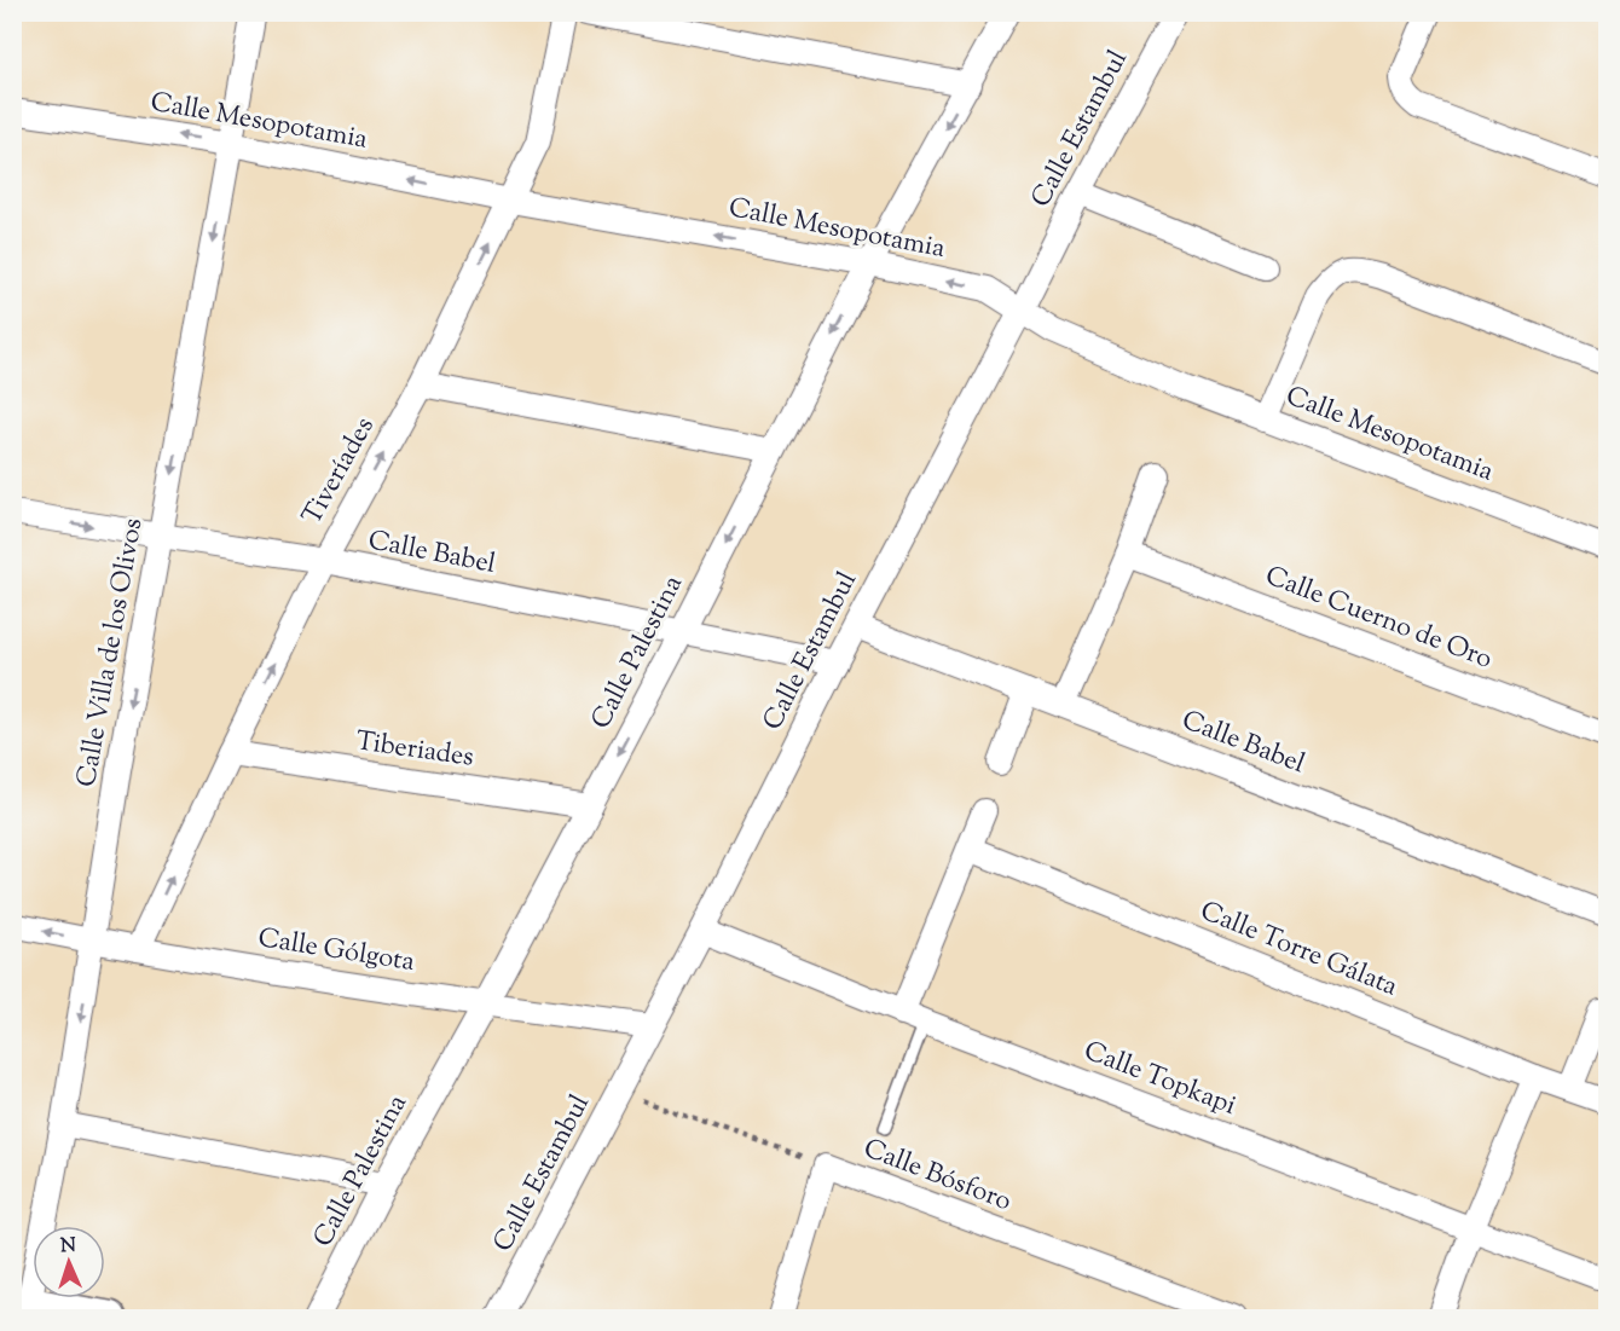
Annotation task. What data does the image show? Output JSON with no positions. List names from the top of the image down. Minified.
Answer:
{"streets":{"street":["Calle Mesopotamia","Calle Estambul","Tiveríades","Calle Babel","Calle Cuerno de Oro","Calle Villa de los Olivos","Calle Palestina","Tiberiades","Calle Torre Gálata","Calle Gólgota","Calle Topkapi","Calle Bósforo"]},"crossings":[["Calle Mesopotamia","Calle Estambul"],["Calle Mesopotamia","Tiveríades"],["Calle Mesopotamia","Calle Villa de los Olivos"],["Calle Mesopotamia","Calle Palestina"],["Calle Estambul","Calle Babel"],["Calle Estambul","Calle Gólgota"],["Calle Estambul","Calle Topkapi"],["Calle Estambul","Calle Bósforo"],["Tiveríades","Calle Babel"],["Tiveríades","Tiberiades"],["Tiveríades","Calle Gólgota"],["Calle Babel","Calle Villa de los Olivos"],["Calle Babel","Calle Palestina"],["Calle Villa de los Olivos","Calle Gólgota"],["Calle Palestina","Tiberiades"],["Calle Palestina","Calle Gólgota"]],"one_way":["Tiveríades","Calle Villa de los Olivos","Calle Palestina"],"north":"top"}
